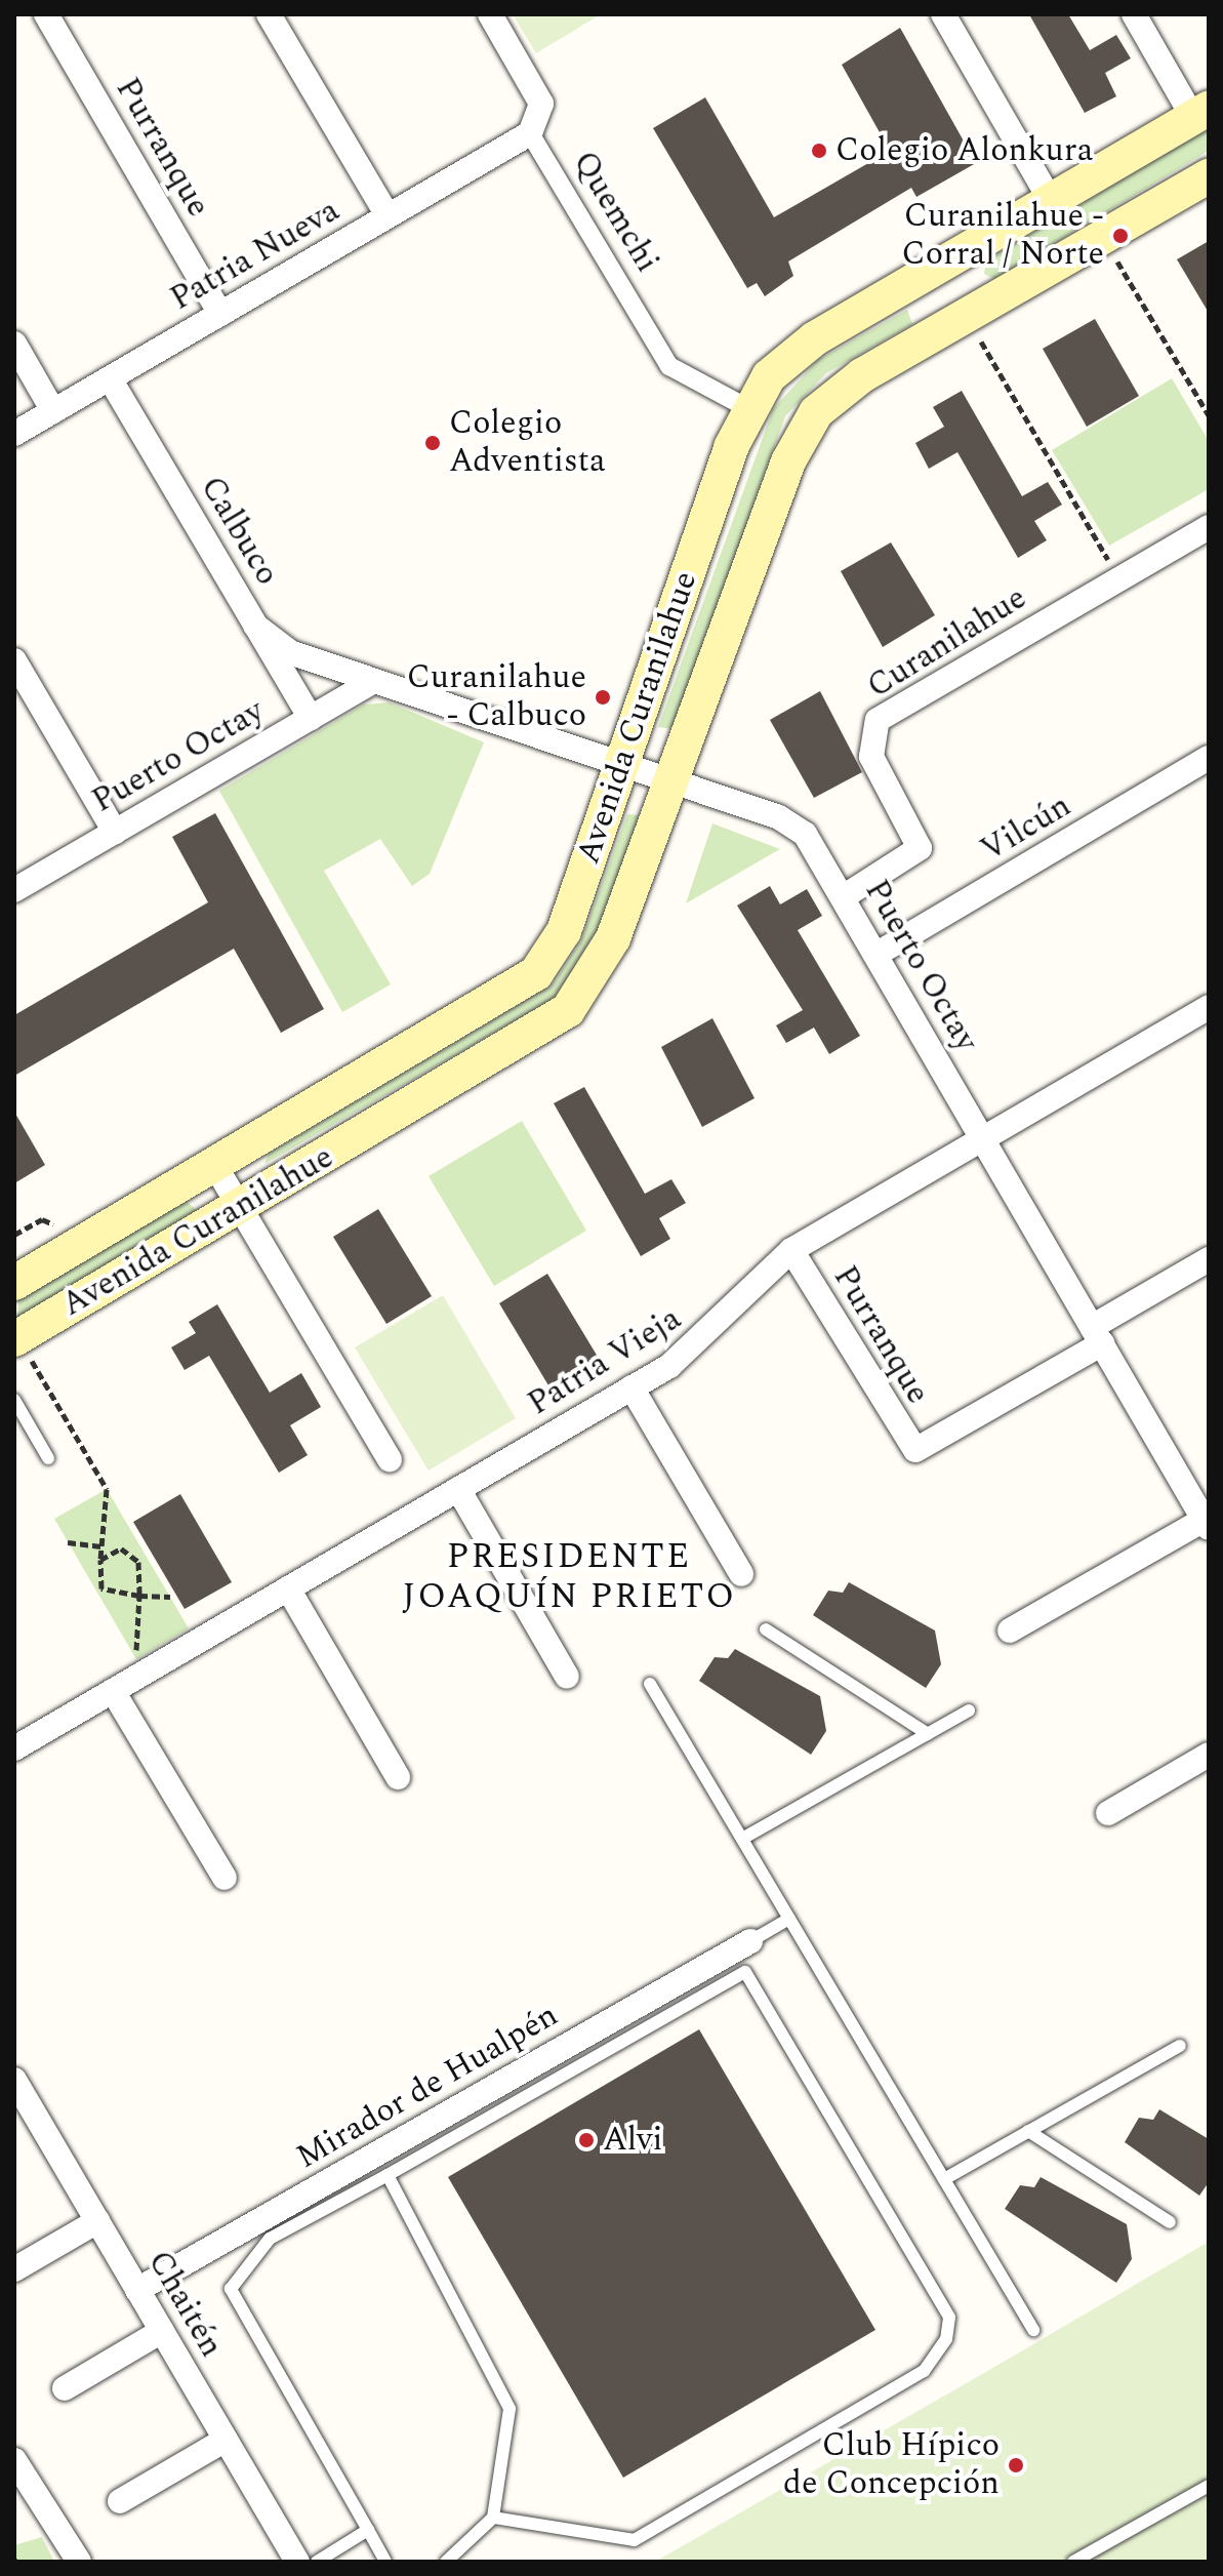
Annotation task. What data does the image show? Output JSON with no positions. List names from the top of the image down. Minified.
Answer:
{"streets":{"main road":["Avenida Curanilahue"],"street":["Purranque","Quemchi","Patria Nueva","Calbuco","Curanilahue","Puerto Octay","Vilcún","Patria Vieja","Mirador de Hualpén","Chaitén"]},"crossings":[["Purranque","Patria Nueva"],["Purranque","Puerto Octay"],["Purranque","Patria Vieja"],["Quemchi","Patria Nueva"],["Quemchi","Avenida Curanilahue"],["Patria Nueva","Calbuco"],["Calbuco","Puerto Octay"],["Curanilahue","Puerto Octay"],["Avenida Curanilahue","Puerto Octay"],["Puerto Octay","Vilcún"],["Puerto Octay","Patria Vieja"],["Mirador de Hualpén","Chaitén"]],"districts":["PRESIDENTE JOAQUÍN PRIETO"],"places":["Colegio Alonkura","Curanilahue - Corral / Norte","Colegio Adventista","Curanilahue - Calbuco","Alvi","Club Hípico de Concepción"]}
